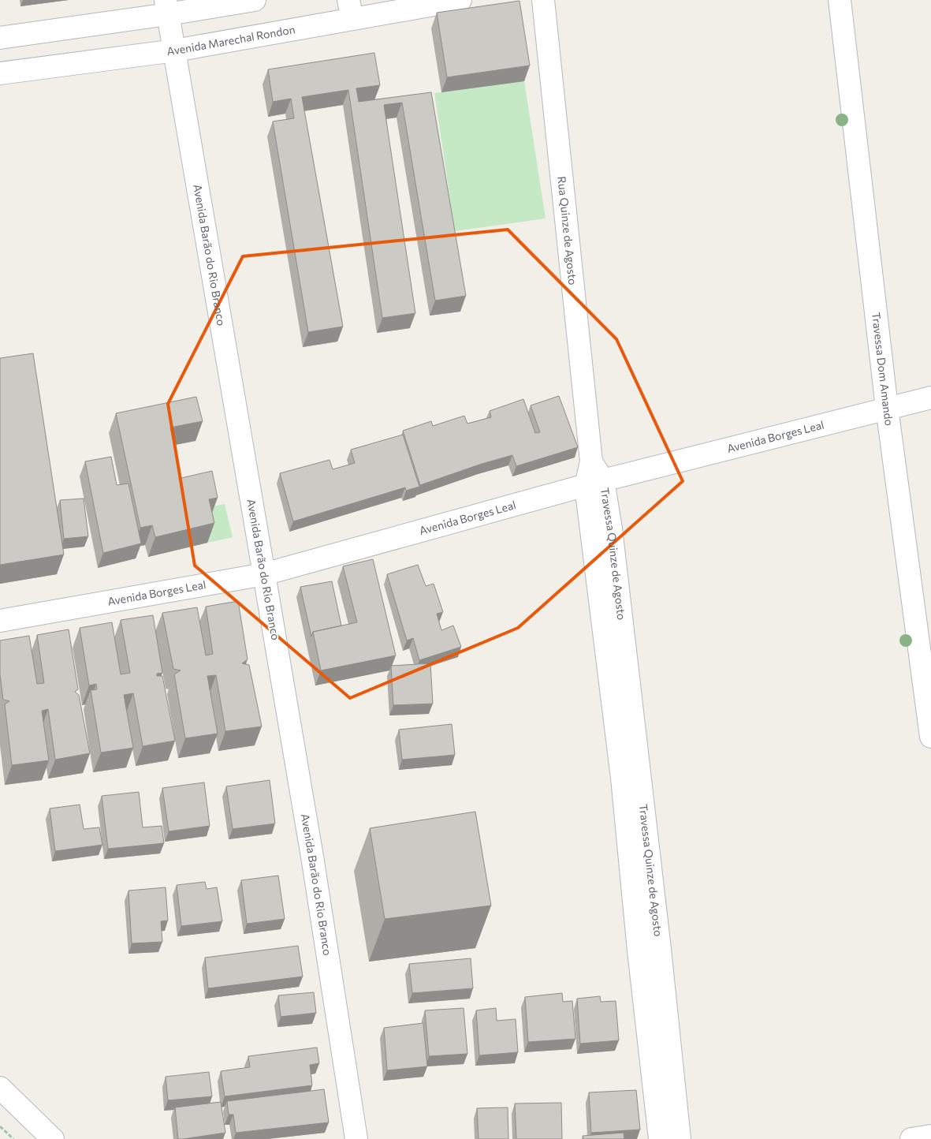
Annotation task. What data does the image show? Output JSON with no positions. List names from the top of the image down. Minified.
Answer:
{"streets":{"street":["Avenida Marechal Rondon","Rua Quinze de Agosto","Avenida Barão do Rio Branco","Travessa Dom Amando","Avenida Borges Leal","Travessa Quinze de Agosto"]},"crossings":[["Avenida Marechal Rondon","Avenida Barão do Rio Branco"],["Rua Quinze de Agosto","Travessa Quinze de Agosto"],["Avenida Barão do Rio Branco","Avenida Borges Leal"],["Travessa Dom Amando","Avenida Borges Leal"],["Avenida Borges Leal","Travessa Quinze de Agosto"]]}
